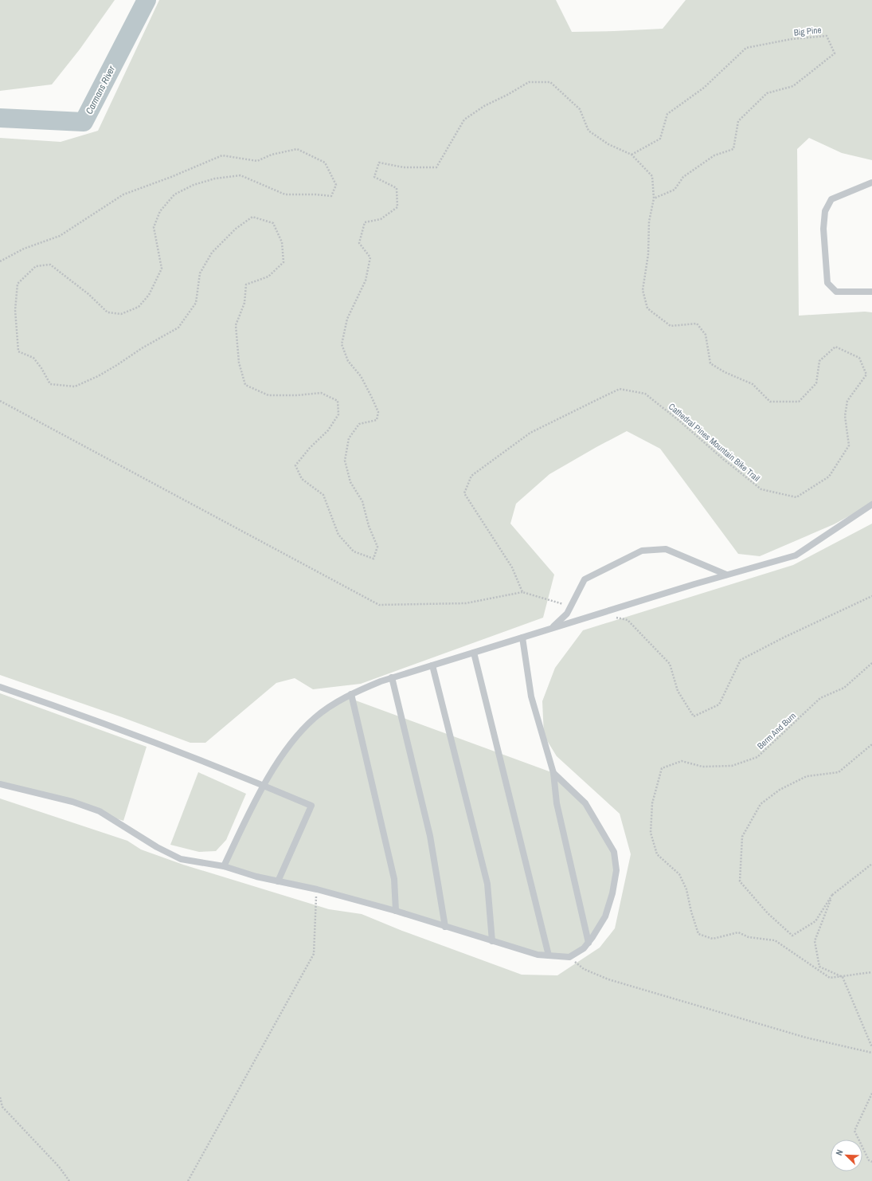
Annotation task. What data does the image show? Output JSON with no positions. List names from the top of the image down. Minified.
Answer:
{"streets":{"path":["Big Pine","Cathedral Pines Mountain Bike Trail","Berm And Burn"]},"crossings":[["Big Pine","Cathedral Pines Mountain Bike Trail"]],"water":["Carmans River"],"north":"top left"}
